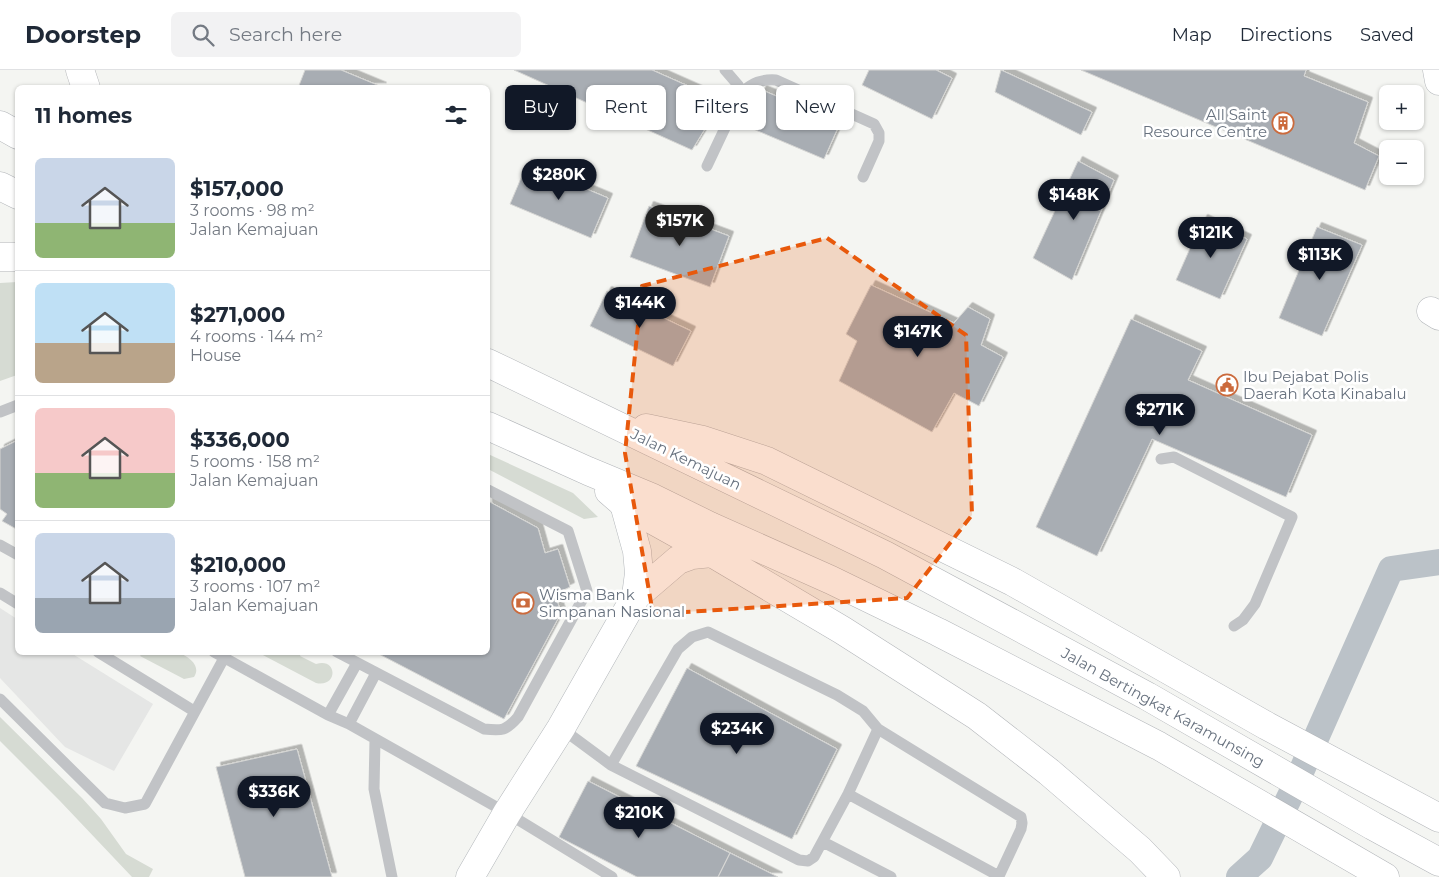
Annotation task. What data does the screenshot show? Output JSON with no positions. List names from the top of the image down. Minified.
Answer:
{"streets":{"main road":["Jalan Kemajuan","Jalan Bertingkat Karamunsing"]},"crossings":[["Jalan Kemajuan","Jalan Bertingkat Karamunsing"]],"places":{"building":["All Saint Resource Centre"],"public building":["Ibu Pejabat Polis Daerah Kota Kinabalu"],"bank":["Wisma Bank Simpanan Nasional"]},"page":{"header":"Doorstep","search":"Search here","nav":["Map","Directions","Saved"],"map_buttons":["+","−"],"chip":["Buy","Rent","Filters","New"],"heading":"11 homes","list":[{"name":"$157,000","note":"3 rooms · 98 m² · Jalan Kemajuan"},{"name":"$271,000","note":"4 rooms · 144 m² · House"},{"name":"$336,000","note":"5 rooms · 158 m² · Jalan Kemajuan"},{"name":"$210,000","note":"3 rooms · 107 m² · Jalan Kemajuan"}],"price":["$280K","$148K","$157K","$121K","$113K","$144K","$147K","$271K","$234K","$336K","$210K"]}}
